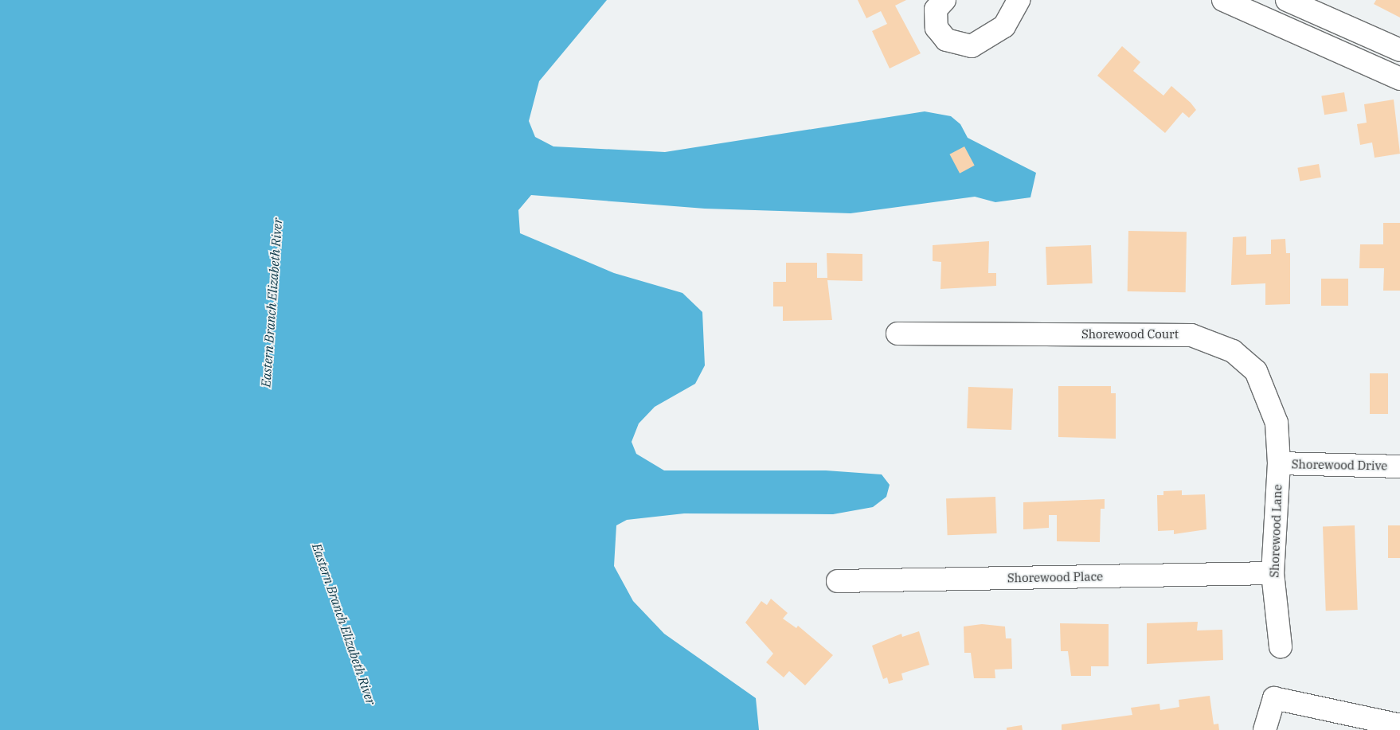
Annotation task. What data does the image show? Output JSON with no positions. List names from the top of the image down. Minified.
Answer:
{"streets":{"street":["Shorewood Court","Shorewood Drive","Shorewood Lane","Shorewood Place"]},"crossings":[["Shorewood Court","Shorewood Drive"],["Shorewood Court","Shorewood Lane"],["Shorewood Drive","Shorewood Lane"],["Shorewood Lane","Shorewood Place"]],"water":["Eastern Branch Elizabeth River"]}
